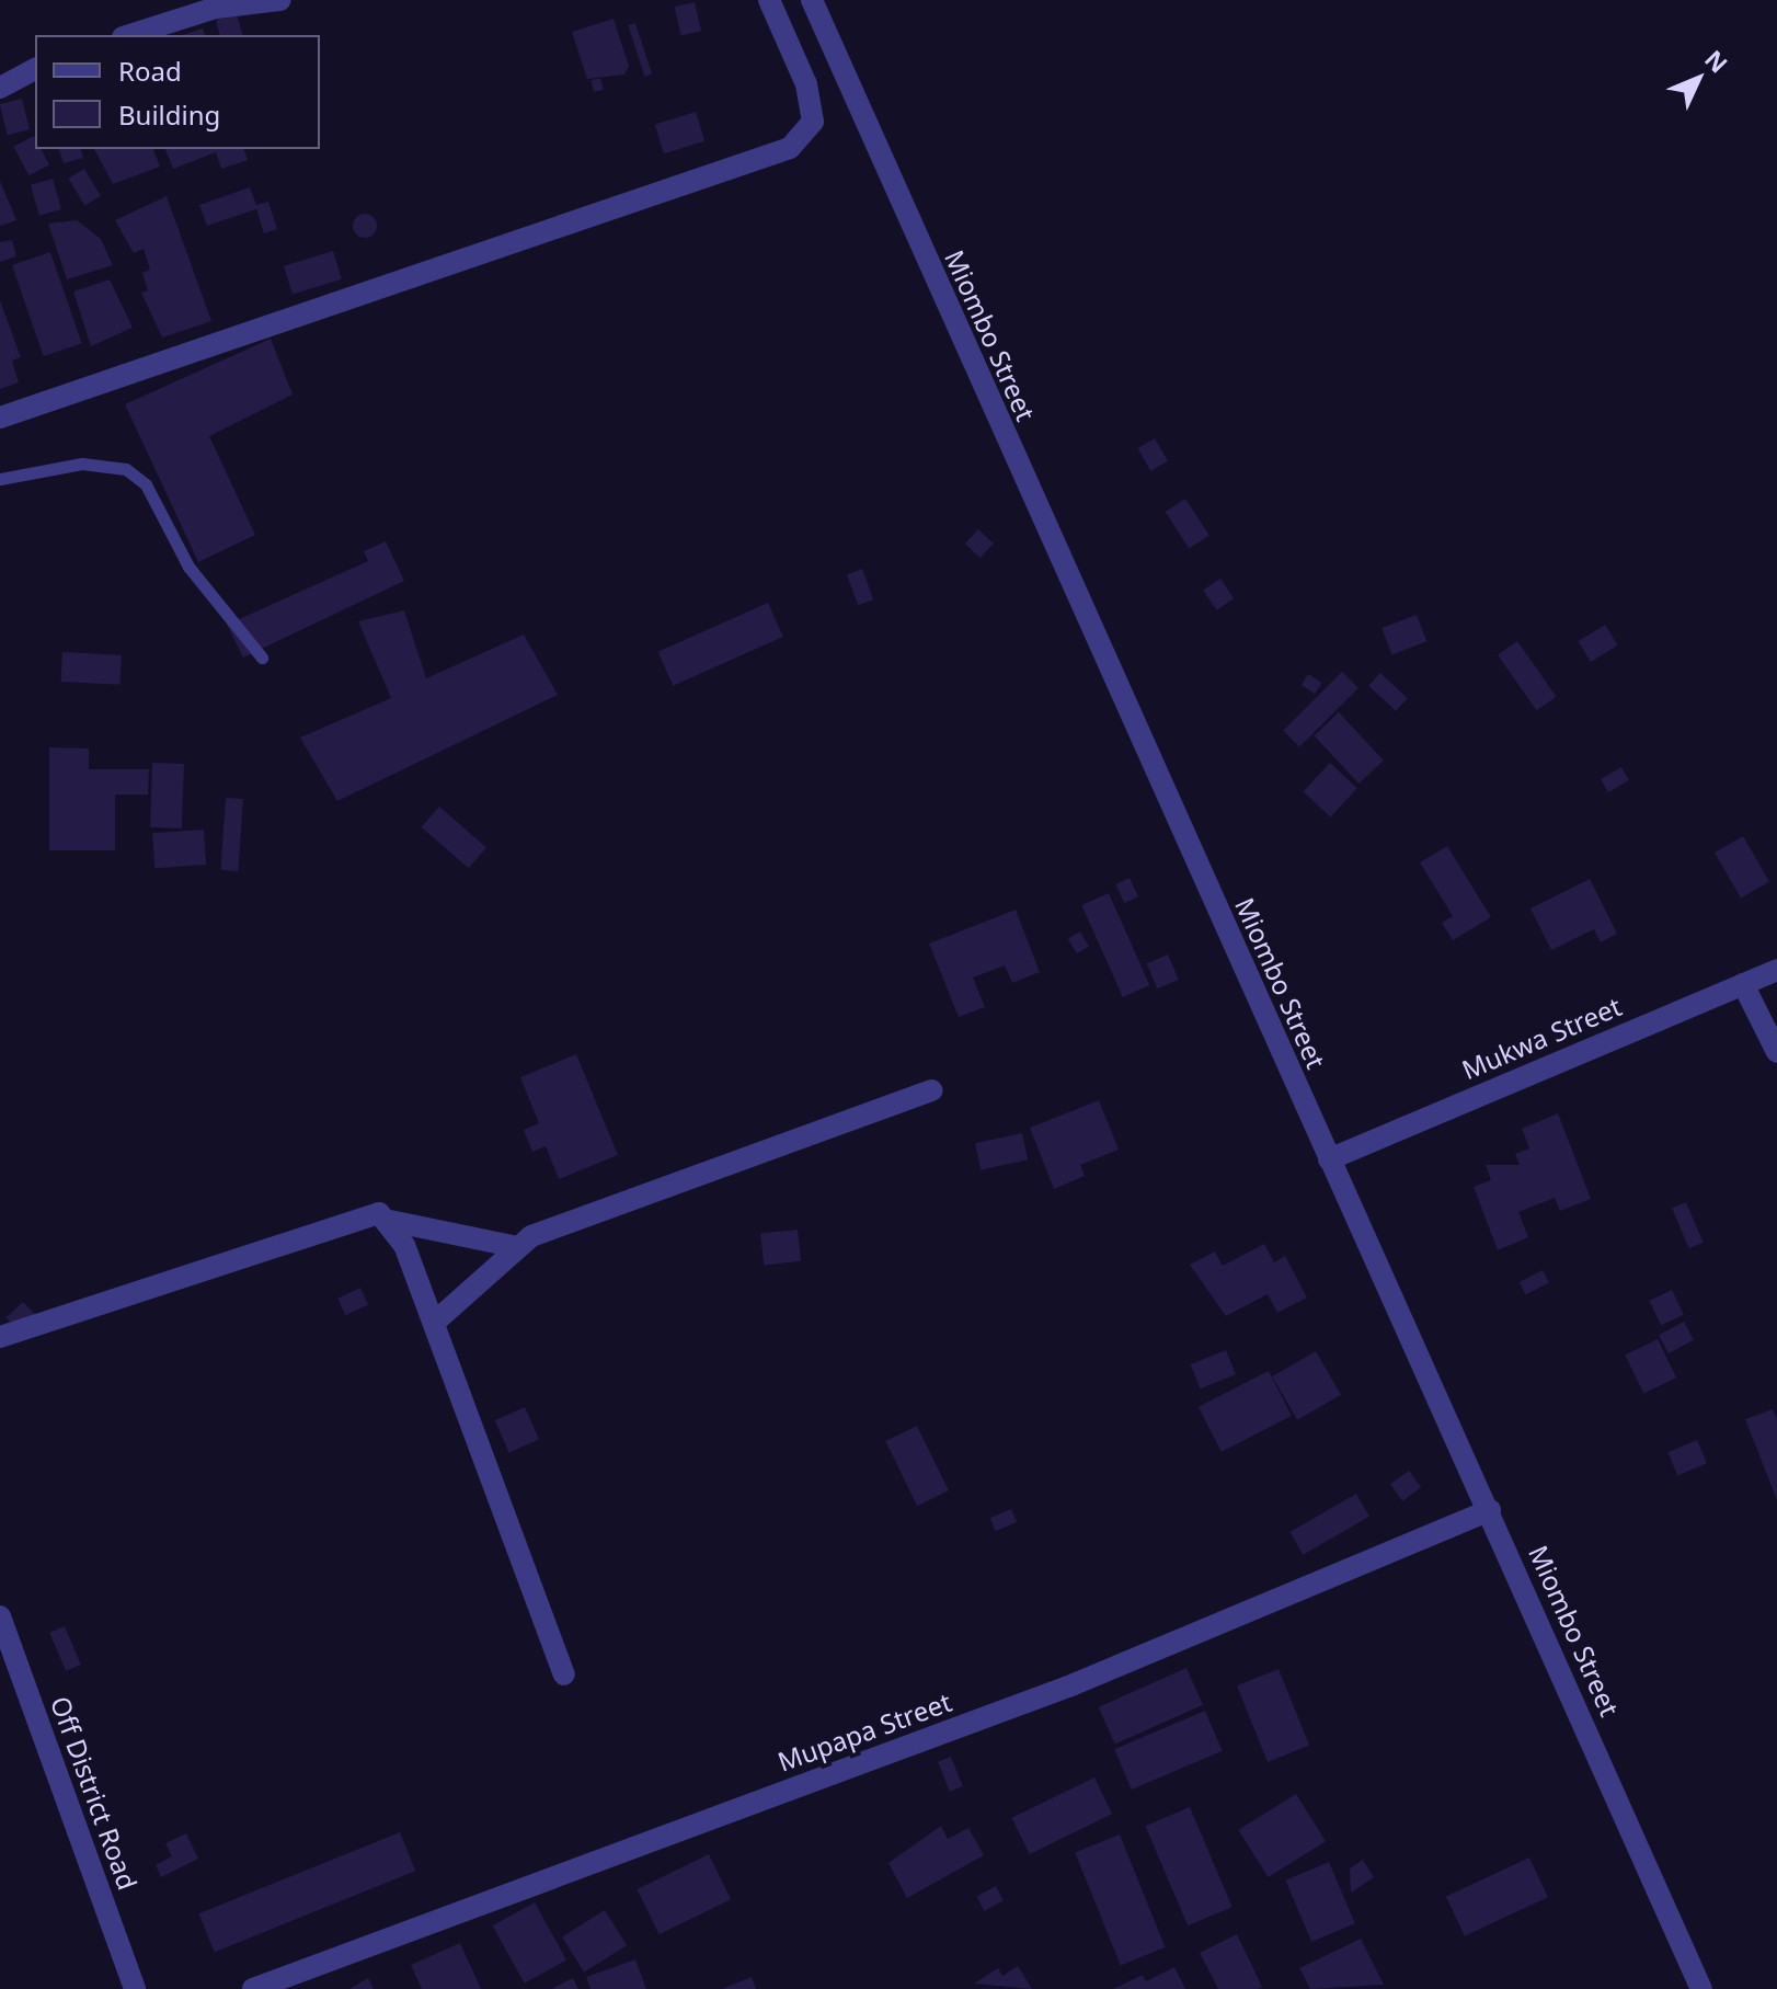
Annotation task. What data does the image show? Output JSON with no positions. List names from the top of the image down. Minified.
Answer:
{"streets":{"street":["Miombo Street","Mukwa Street","Mupapa Street","Off District Road"]},"crossings":[["Miombo Street","Mukwa Street"],["Miombo Street","Mupapa Street"]],"legend":["Road","Building"],"north":"top right"}
